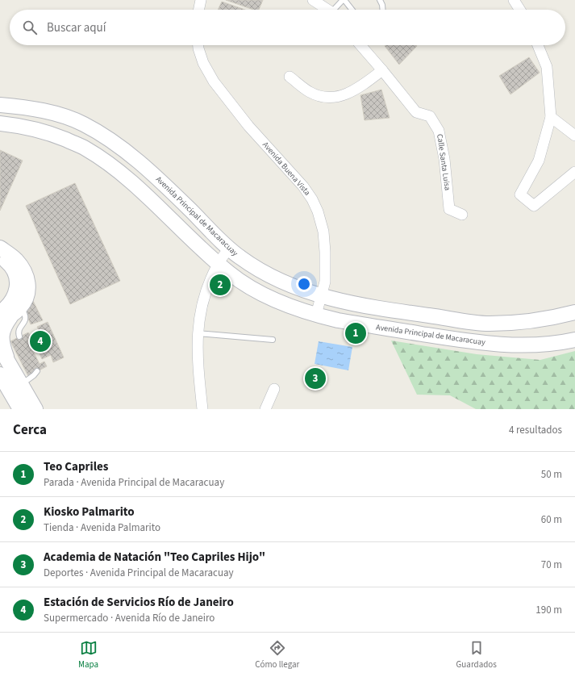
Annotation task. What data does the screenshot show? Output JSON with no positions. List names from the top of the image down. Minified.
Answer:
{"streets":{"street":["Calle Santa Luisa","Avenida Buena Vista","Avenida Principal de Macaracuay"]},"crossings":[["Avenida Buena Vista","Avenida Principal de Macaracuay"]],"page":{"search":"Buscar aquí","pins":["2","1","4","3"],"heading":["Cerca","4 resultados"],"list":[{"mark":"1","name":"Teo Capriles","note":"Parada · Avenida Principal de Macaracuay","value":"50 m"},{"mark":"2","name":"Kiosko Palmarito","note":"Tienda · Avenida Palmarito","value":"60 m"},{"mark":"3","name":"Academia de Natación \"Teo Capriles Hijo\"","note":"Deportes · Avenida Principal de Macaracuay","value":"70 m"},{"mark":"4","name":"Estación de Servicios Río de Janeiro","note":"Supermercado · Avenida Río de Janeiro","value":"190 m"}],"nav":["Mapa","Cómo llegar","Guardados"]}}
